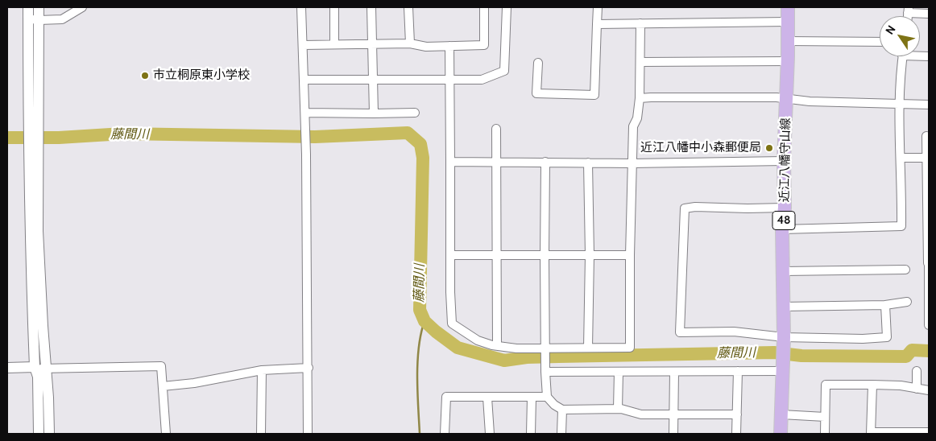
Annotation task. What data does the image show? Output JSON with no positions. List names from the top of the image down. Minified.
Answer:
{"streets":{"main road":["近江八幡守山線","48"]},"water":["藤間川"],"places":["市立桐原東小学校","近江八幡中小森郵便局"],"north":"top left"}
